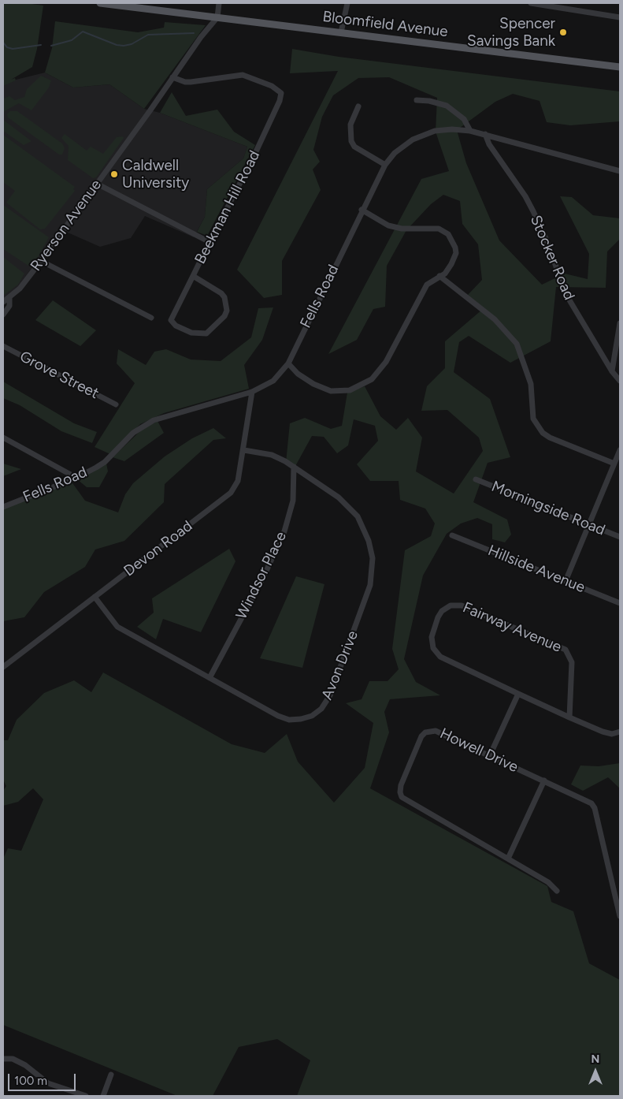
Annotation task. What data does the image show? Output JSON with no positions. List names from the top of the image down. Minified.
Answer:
{"streets":{"main road":["Bloomfield Avenue"],"street":["Beekman Hill Road","Ryerson Avenue","Stocker Road","Fells Road","Grove Street","Morningside Road","Devon Road","Hillside Avenue","Windsor Place","Fairway Avenue","Avon Drive","Howell Drive"]},"crossings":[["Bloomfield Avenue","Ryerson Avenue"],["Beekman Hill Road","Ryerson Avenue"],["Stocker Road","Fells Road"],["Fells Road","Devon Road"],["Devon Road","Avon Drive"],["Windsor Place","Avon Drive"]],"places":["Spencer Savings Bank","Caldwell University"],"scale_bar":"100 m","north":"top"}
